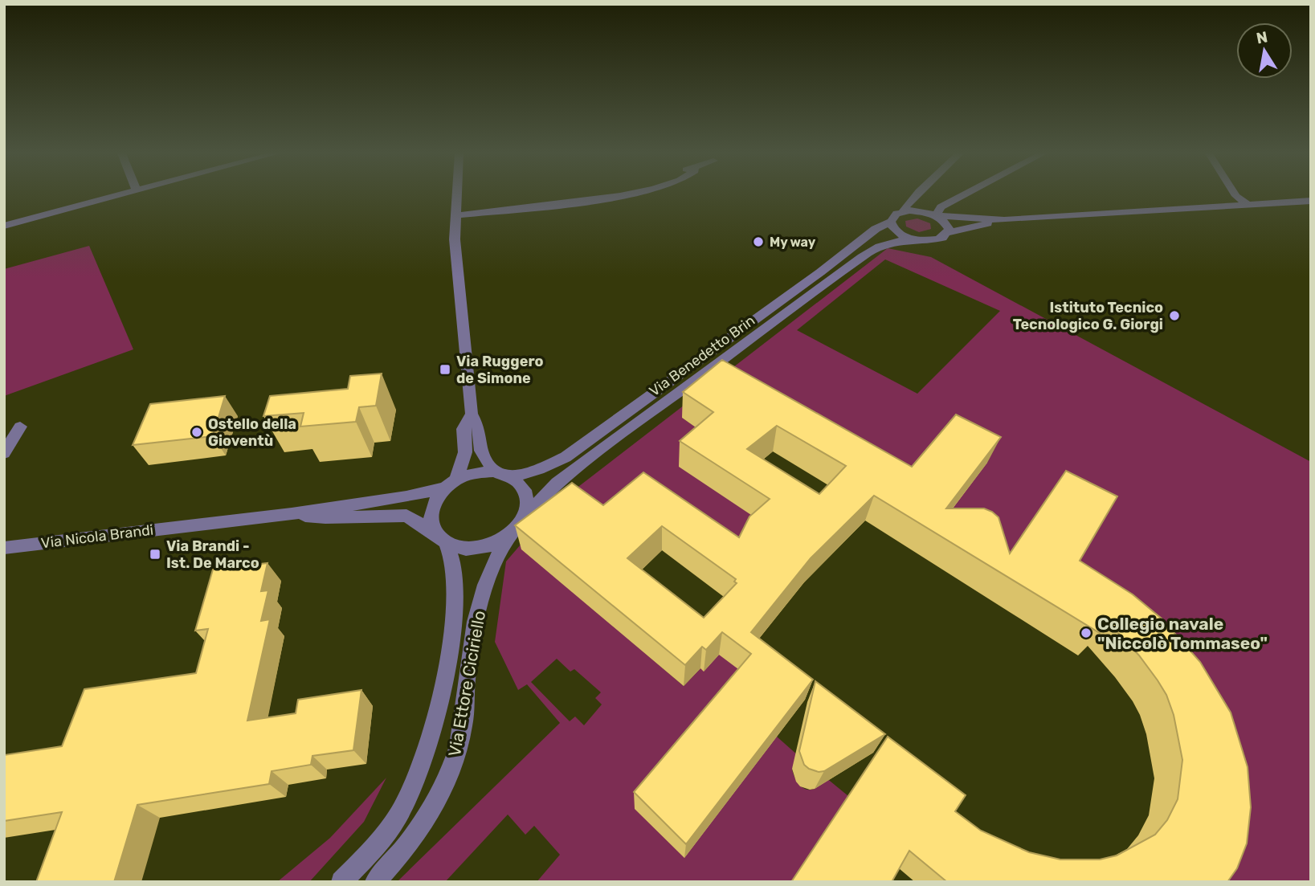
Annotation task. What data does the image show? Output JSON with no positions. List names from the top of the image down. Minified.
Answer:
{"streets":{"street":["Via Benedetto Brin","Via Nicola Brandi","Via Ettore Ciciriello"]},"crossings":[["Via Benedetto Brin","Via Nicola Brandi"],["Via Benedetto Brin","Via Ettore Ciciriello"],["Via Nicola Brandi","Via Ettore Ciciriello"]],"places":{"other":["My way","Istituto Tecnico Tecnologico G. Giorgi","Ostello della Gioventù","Collegio navale \"Niccolò Tommaseo\""],"transit":["Via Ruggero de Simone","Via Brandi - Ist. De Marco"]},"north":"top"}
